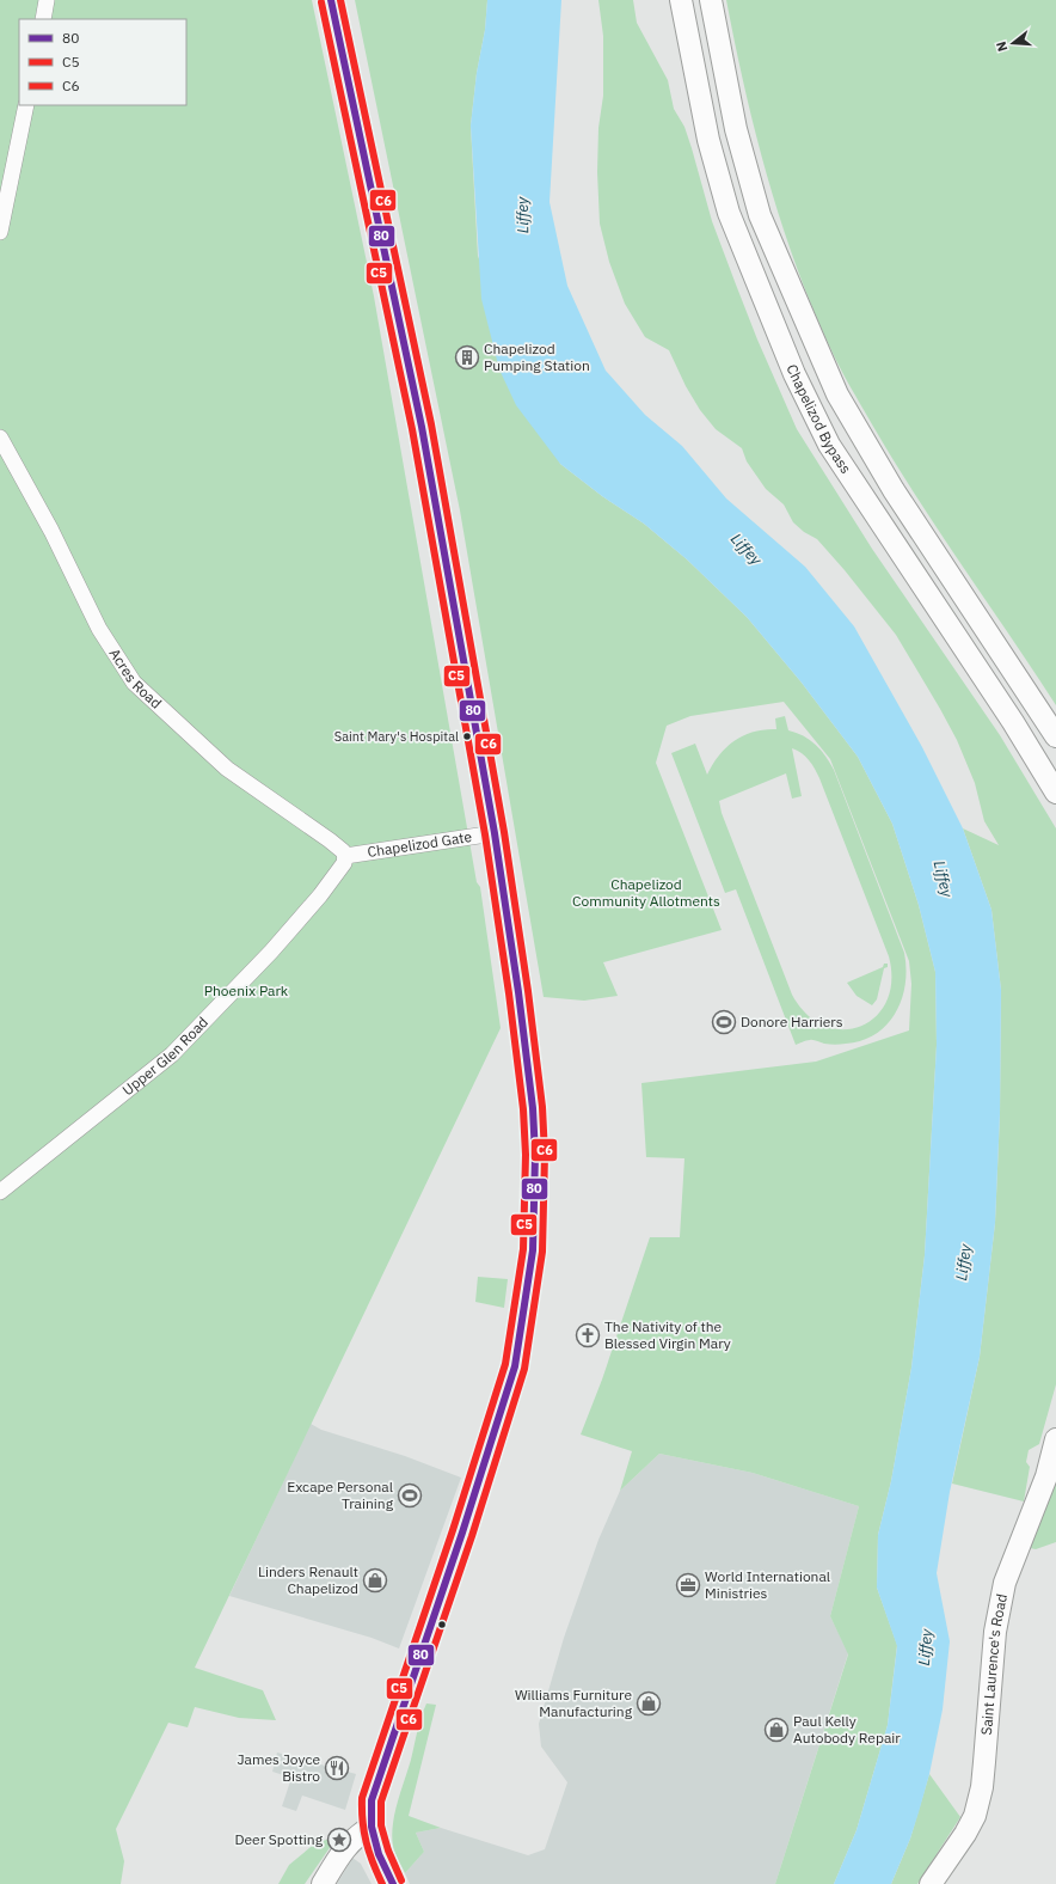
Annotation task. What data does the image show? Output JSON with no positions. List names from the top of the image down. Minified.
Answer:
{"streets":{"main road":["Chapelizod Bypass","Saint Laurence's Road"],"street":["Acres Road","Chapelizod Gate","Upper Glen Road"]},"crossings":[["Acres Road","Chapelizod Gate"],["Acres Road","Upper Glen Road"],["Chapelizod Gate","Upper Glen Road"]],"water":["Liffey"],"parks":["Chapelizod Community Allotments","Phoenix Park"],"places":{"building":["Chapelizod Pumping Station"],"other":["Saint Mary's Hospital"],"sports":["Donore Harriers","Excape Personal Training"],"church":["The Nativity of the Blessed Virgin Mary"],"shop":["Linders Renault Chapelizod","Williams Furniture Manufacturing","Paul Kelly Autobody Repair"],"office":["World International Ministries"],"restaurant":["James Joyce Bistro"],"place":["Deer Spotting"]},"lines":["transit line 80","transit line C6","transit line C5"],"legend":["80","C5","C6"],"north":"left"}
